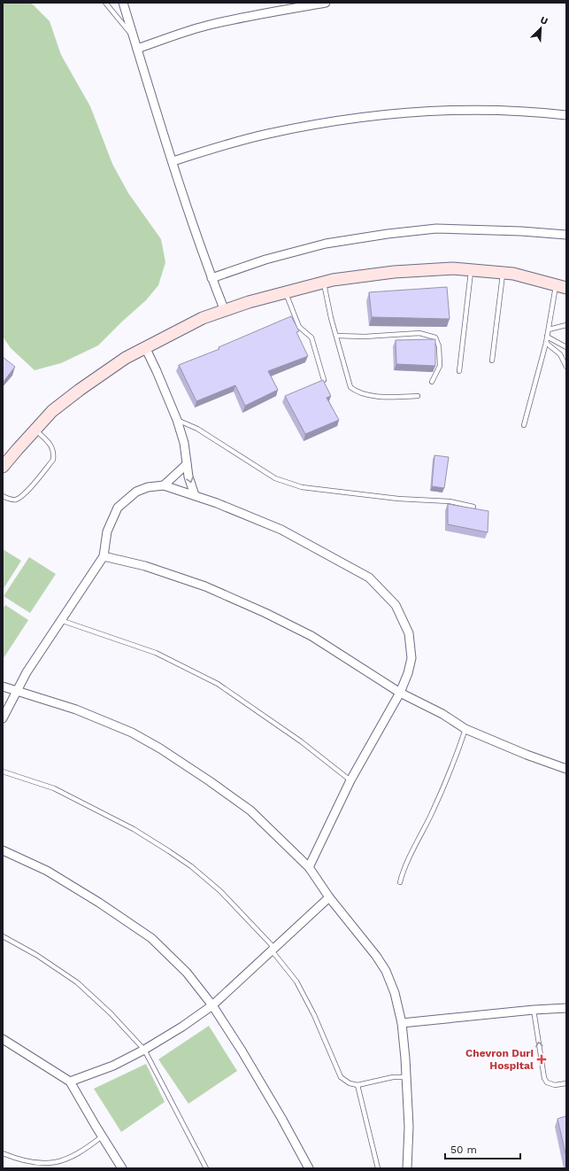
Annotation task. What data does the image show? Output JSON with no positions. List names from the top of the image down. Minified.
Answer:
{"places":{"health":["Chevron Duri Hospital"]},"scale_bar":"50 m","north":"top right"}
